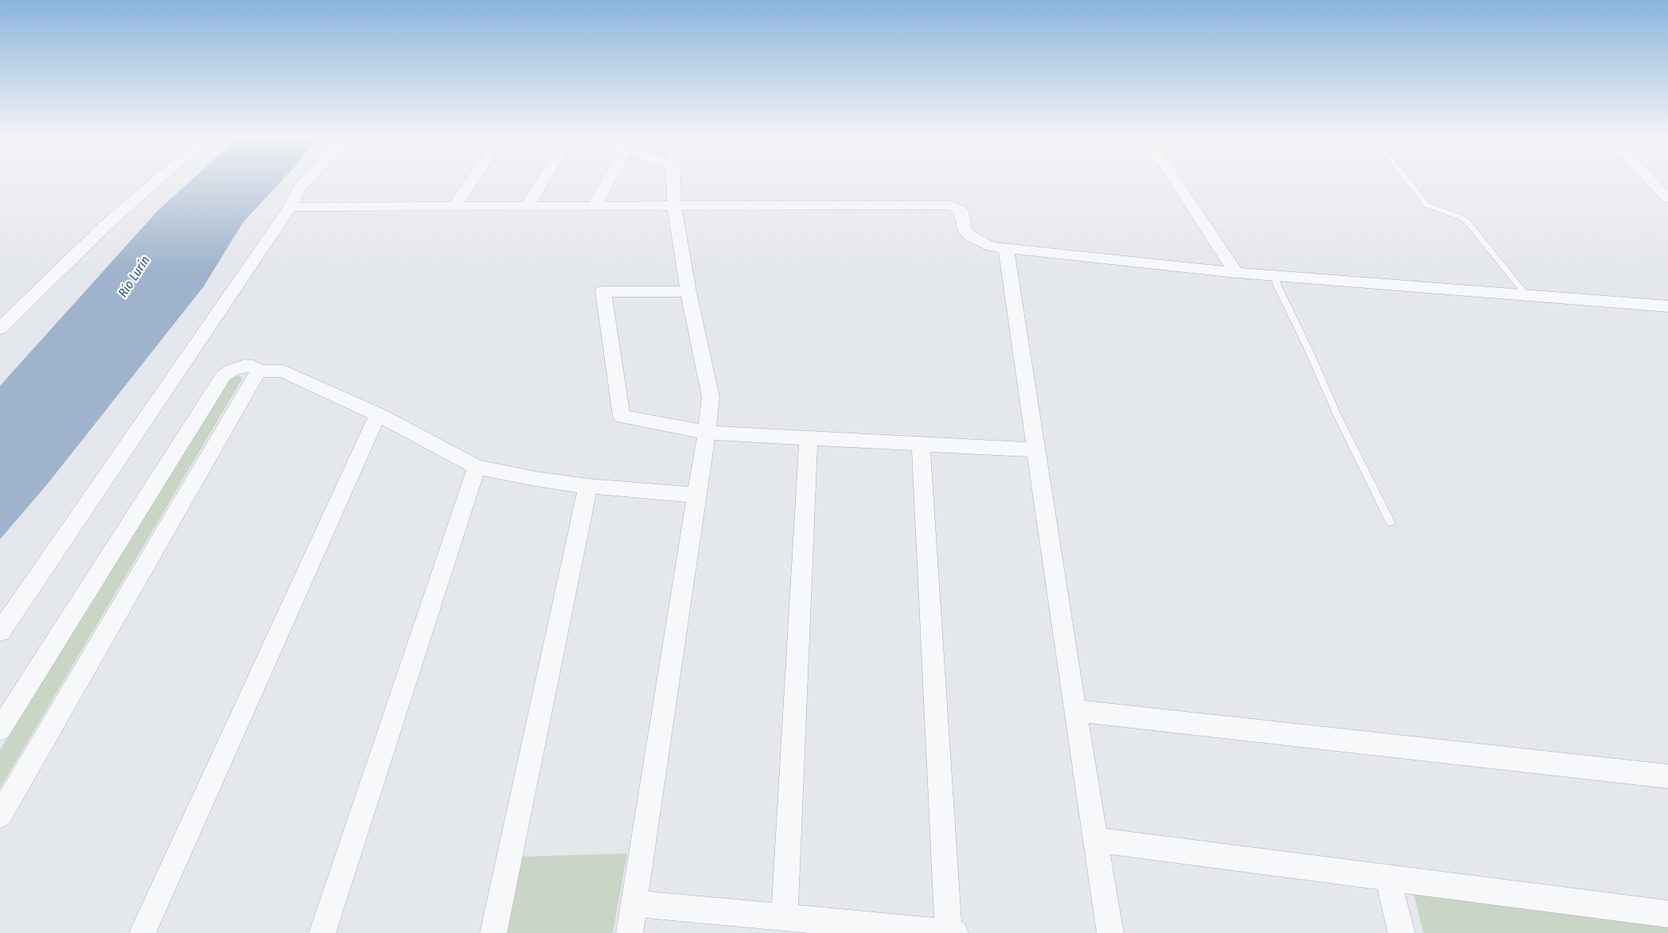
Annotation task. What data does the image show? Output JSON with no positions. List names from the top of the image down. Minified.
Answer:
{"water":["Río Lurín"]}
